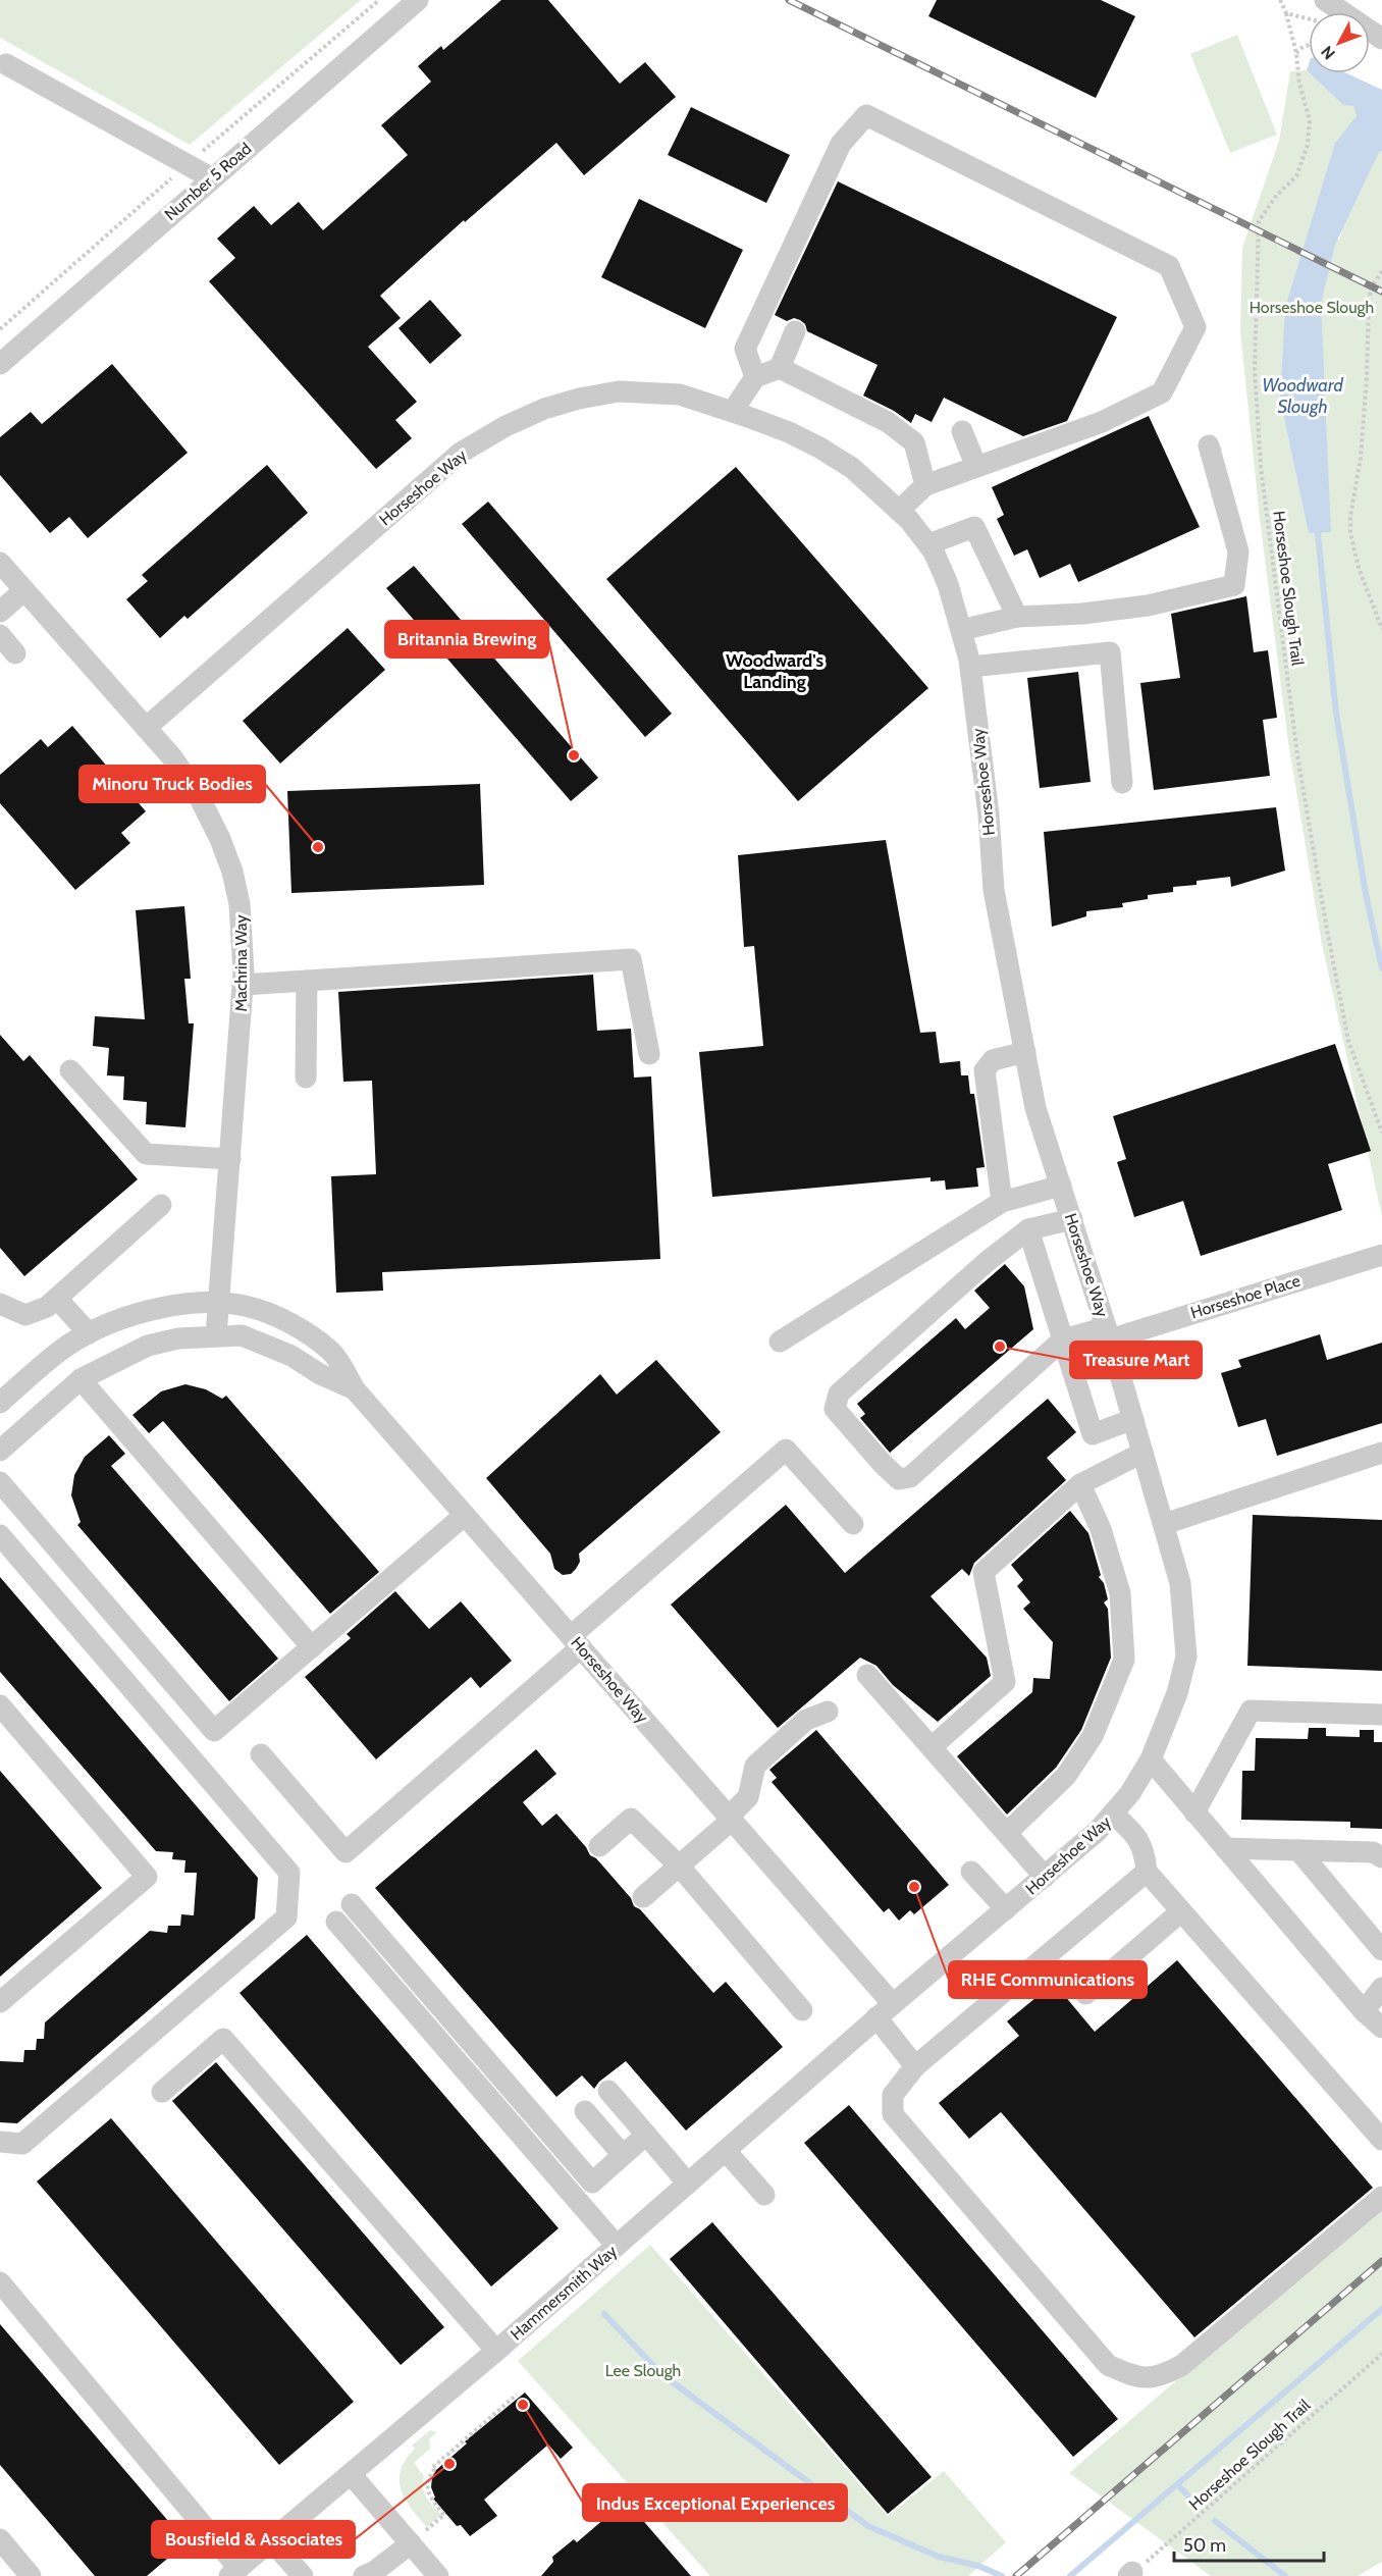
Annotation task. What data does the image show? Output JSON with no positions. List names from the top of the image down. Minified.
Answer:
{"streets":{"street":["Number 5 Road","Horseshoe Way","Machrina Way","Horseshoe Place","Hammersmith Way"],"path":["Horseshoe Slough Trail"]},"crossings":[["Horseshoe Way","Machrina Way"],["Horseshoe Way","Horseshoe Place"],["Horseshoe Way","Hammersmith Way"]],"districts":["Woodward's Landing"],"water":["Woodward Slough"],"parks":["Horseshoe Slough","Lee Slough"],"places":["Britannia Brewing","Minoru Truck Bodies","Treasure Mart","RHE Communications","Indus Exceptional Experiences","Bousfield & Associates"],"scale_bar":"50 m","north":"bottom left"}
